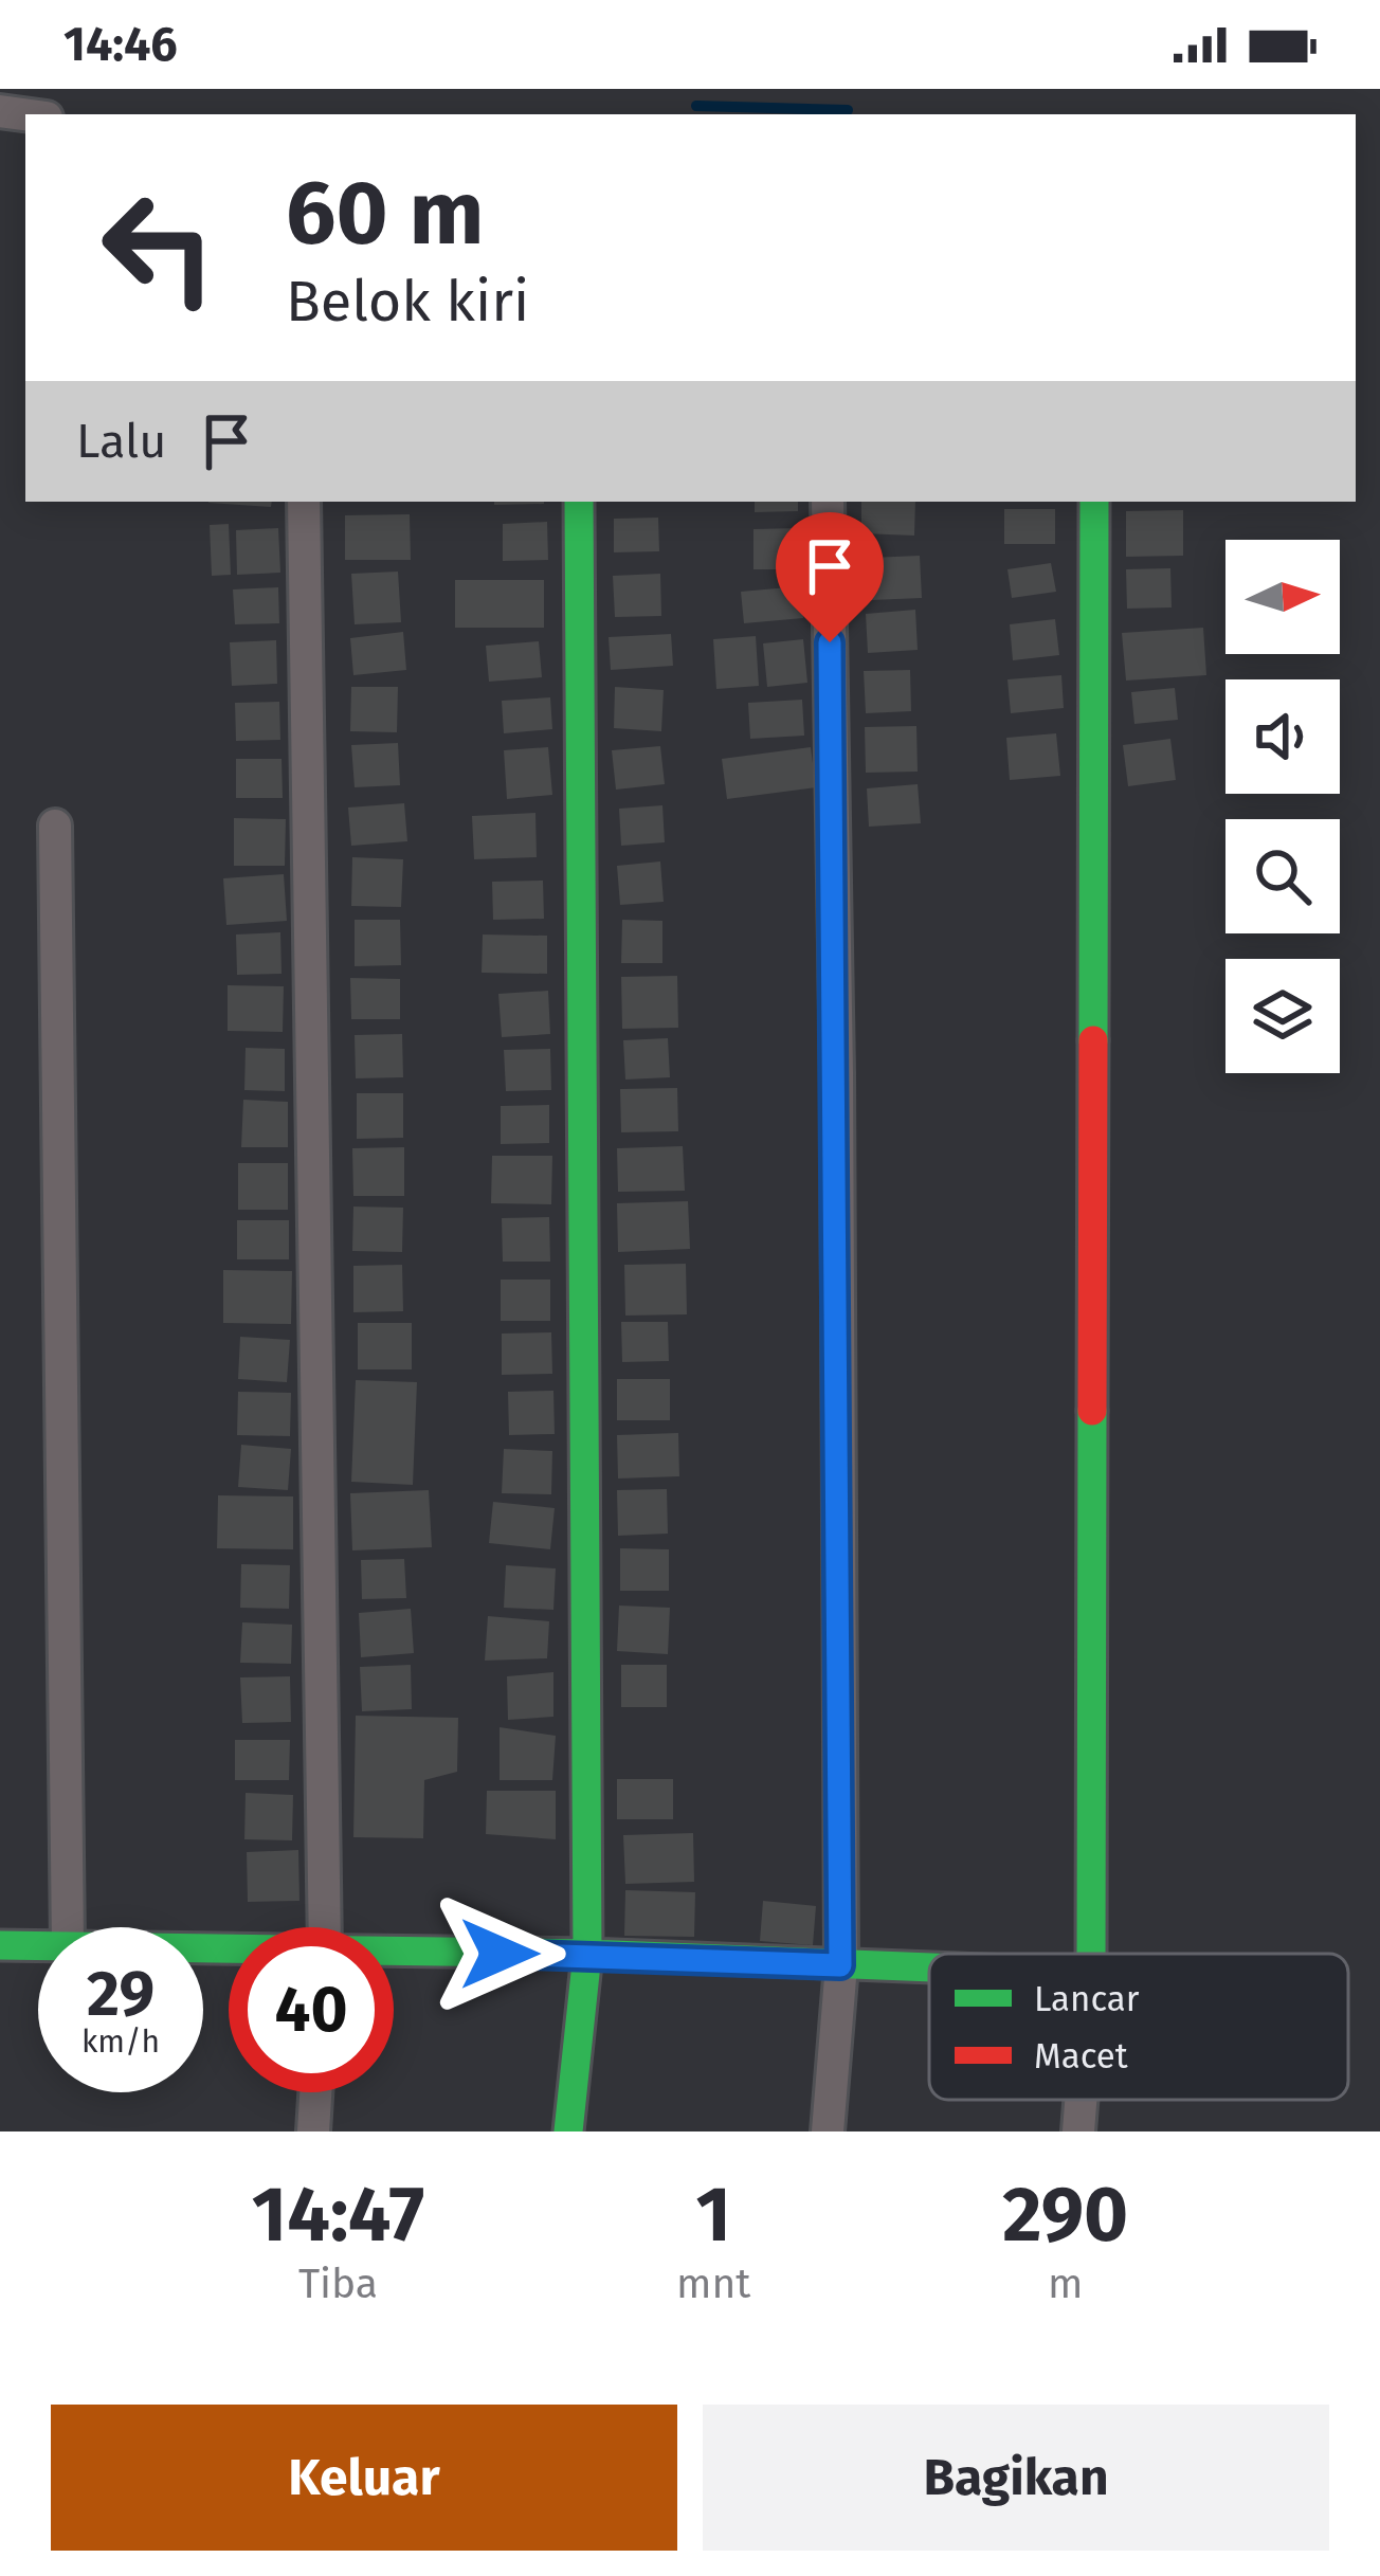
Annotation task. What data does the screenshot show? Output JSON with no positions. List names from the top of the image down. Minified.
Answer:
{"legend":["Lancar","Macet"],"north":"right","page":{"status":"14:46","turn":["60 m","Belok kiri"],"then":"Lalu","speed":"29 km/h","limit":"40","eta":["14:47","Tiba","1","mnt","290","m"],"buttons":["Keluar","Bagikan"]}}
